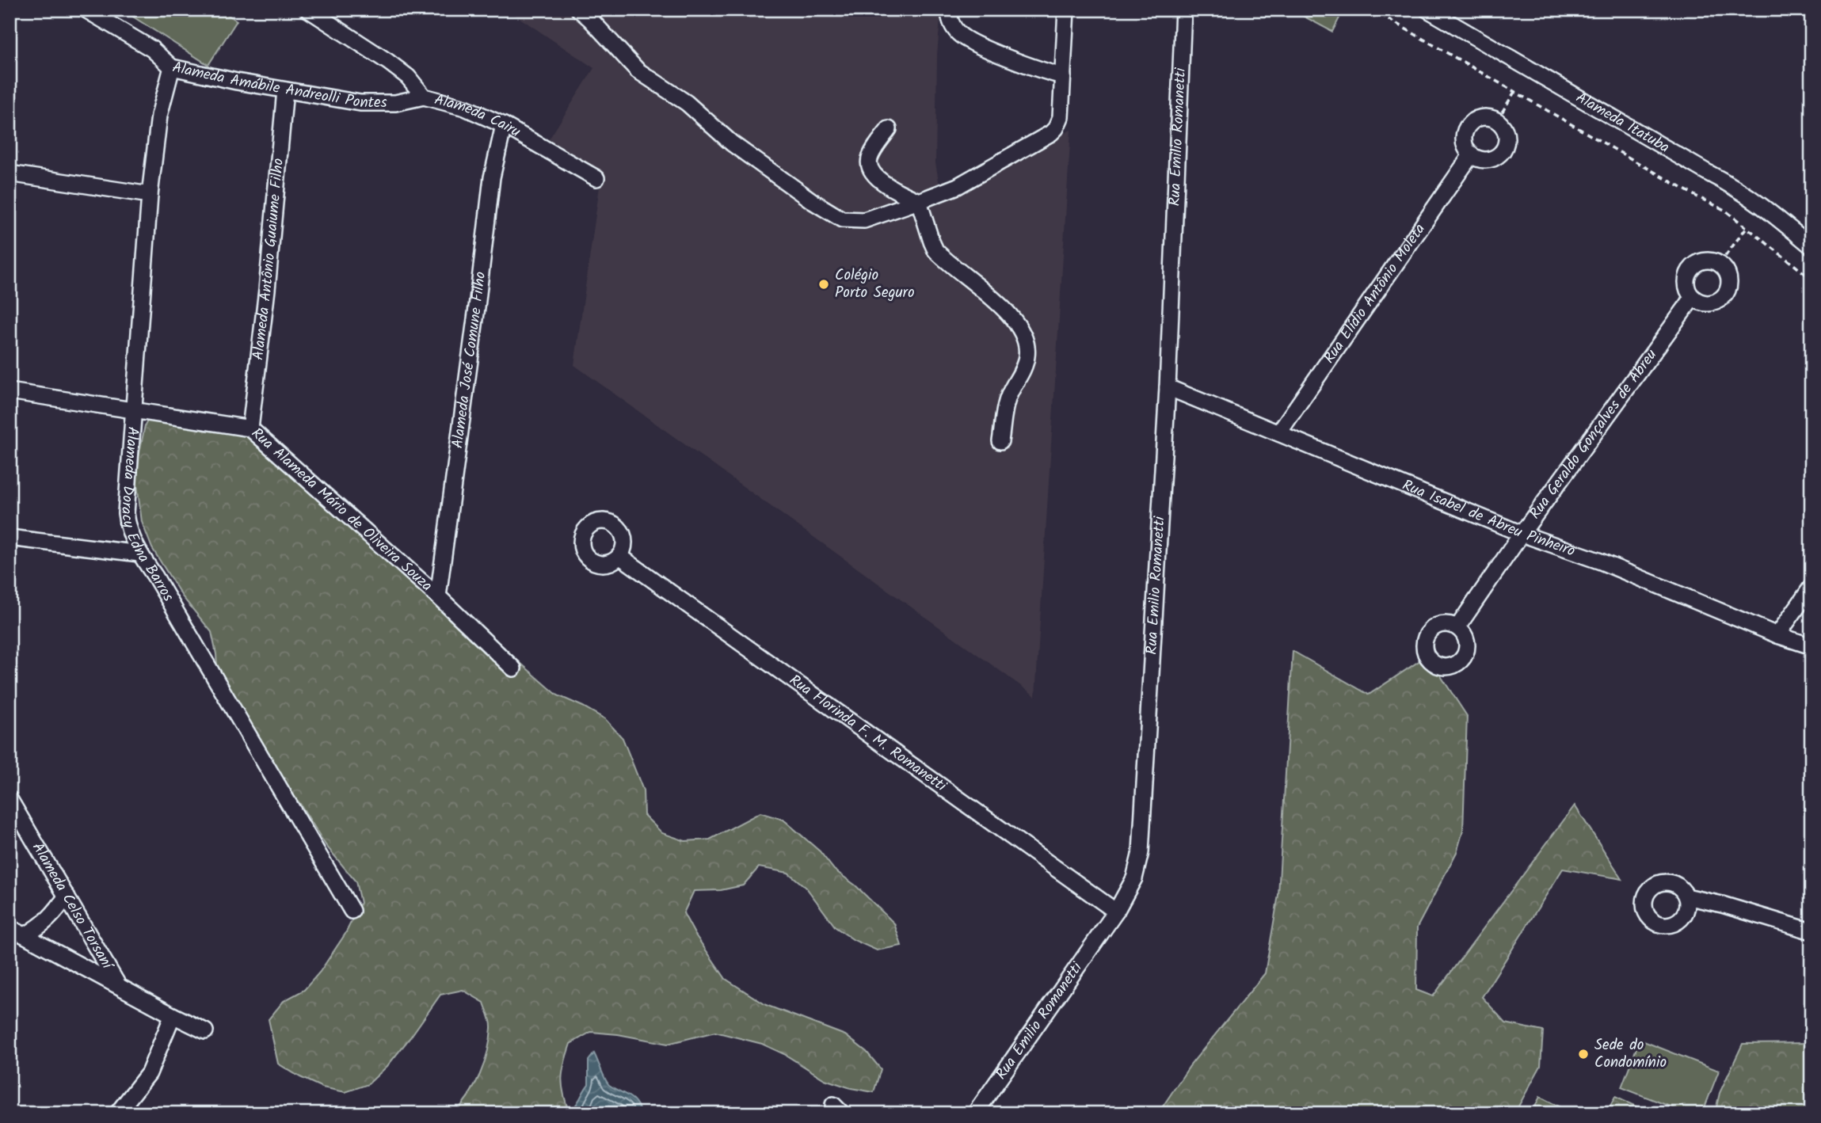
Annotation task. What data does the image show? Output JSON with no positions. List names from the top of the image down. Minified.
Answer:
{"streets":{"street":["Alameda Amábile Andreolli Pontes","Alameda Cairu","Alameda Itatuba","Rua Emilio Romanetti","Alameda Antônio Guaiume Filho","Rua Elídio Antônio Moleta","Alameda José Comune Filho","Rua Geraldo Gonçalves de Abreu","Rua Alameda Mário de Oliveira Souza","Alameda Doracy Edna Barros","Rua Isabel de Abreu Pinheiro","Rua Florinda F. M. Romanetti","Alameda Celso Torsaní"]},"crossings":[["Alameda Amábile Andreolli Pontes","Alameda Cairu"],["Alameda Amábile Andreolli Pontes","Alameda Antônio Guaiume Filho"],["Alameda Amábile Andreolli Pontes","Alameda Doracy Edna Barros"],["Alameda Cairu","Alameda José Comune Filho"],["Rua Emilio Romanetti","Rua Isabel de Abreu Pinheiro"],["Rua Emilio Romanetti","Rua Florinda F. M. Romanetti"],["Alameda Antônio Guaiume Filho","Rua Alameda Mário de Oliveira Souza"],["Rua Elídio Antônio Moleta","Rua Isabel de Abreu Pinheiro"],["Alameda José Comune Filho","Rua Alameda Mário de Oliveira Souza"],["Rua Geraldo Gonçalves de Abreu","Rua Isabel de Abreu Pinheiro"],["Rua Alameda Mário de Oliveira Souza","Alameda Doracy Edna Barros"]],"places":["Colégio Porto Seguro","Sede do Condomínio"]}
